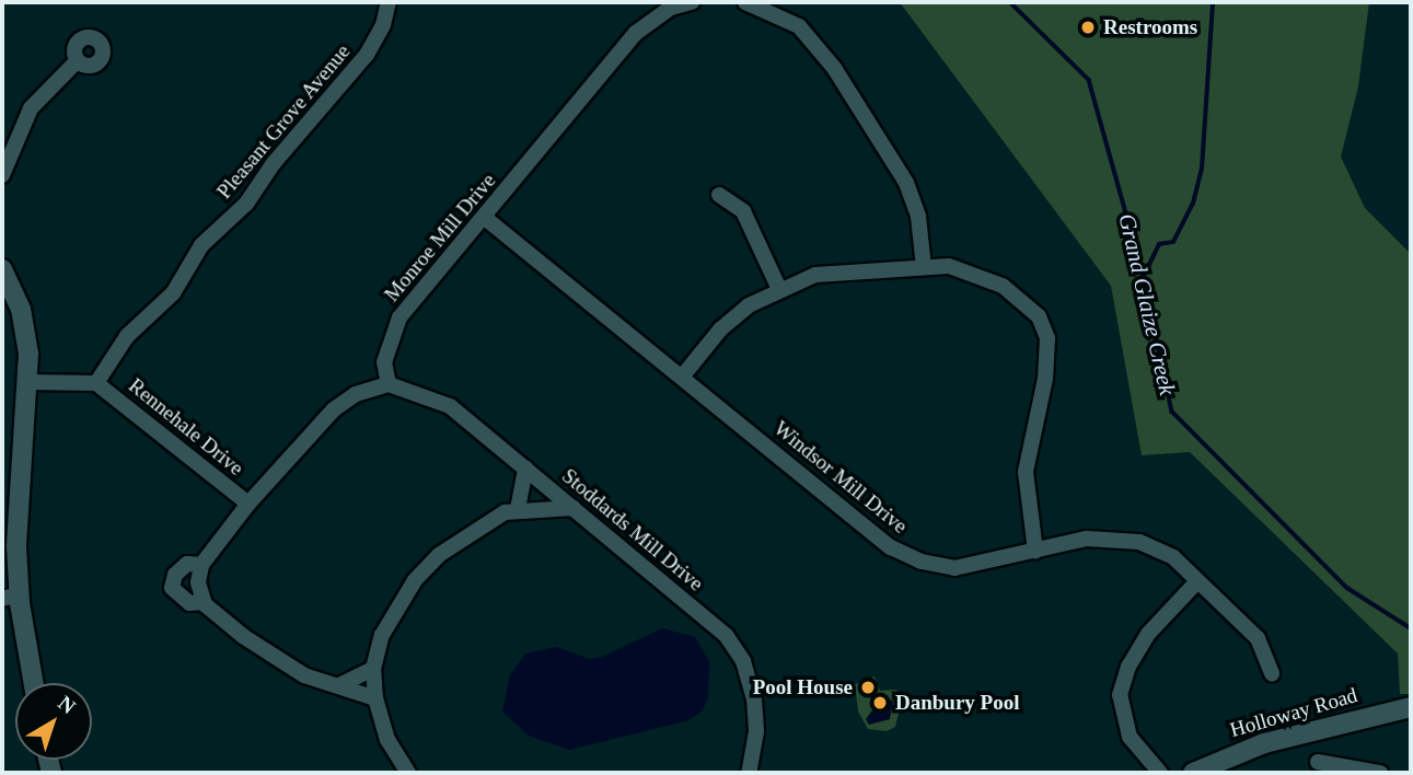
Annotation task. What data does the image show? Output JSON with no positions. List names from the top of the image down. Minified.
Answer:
{"streets":{"street":["Pleasant Grove Avenue","Monroe Mill Drive","Rennehale Drive","Windsor Mill Drive","Stoddards Mill Drive","Holloway Road"]},"crossings":[["Pleasant Grove Avenue","Rennehale Drive"],["Monroe Mill Drive","Windsor Mill Drive"],["Monroe Mill Drive","Stoddards Mill Drive"]],"water":["Grand Glaize Creek"],"places":["Restrooms","Pool House","Danbury Pool"],"north":"top right"}
